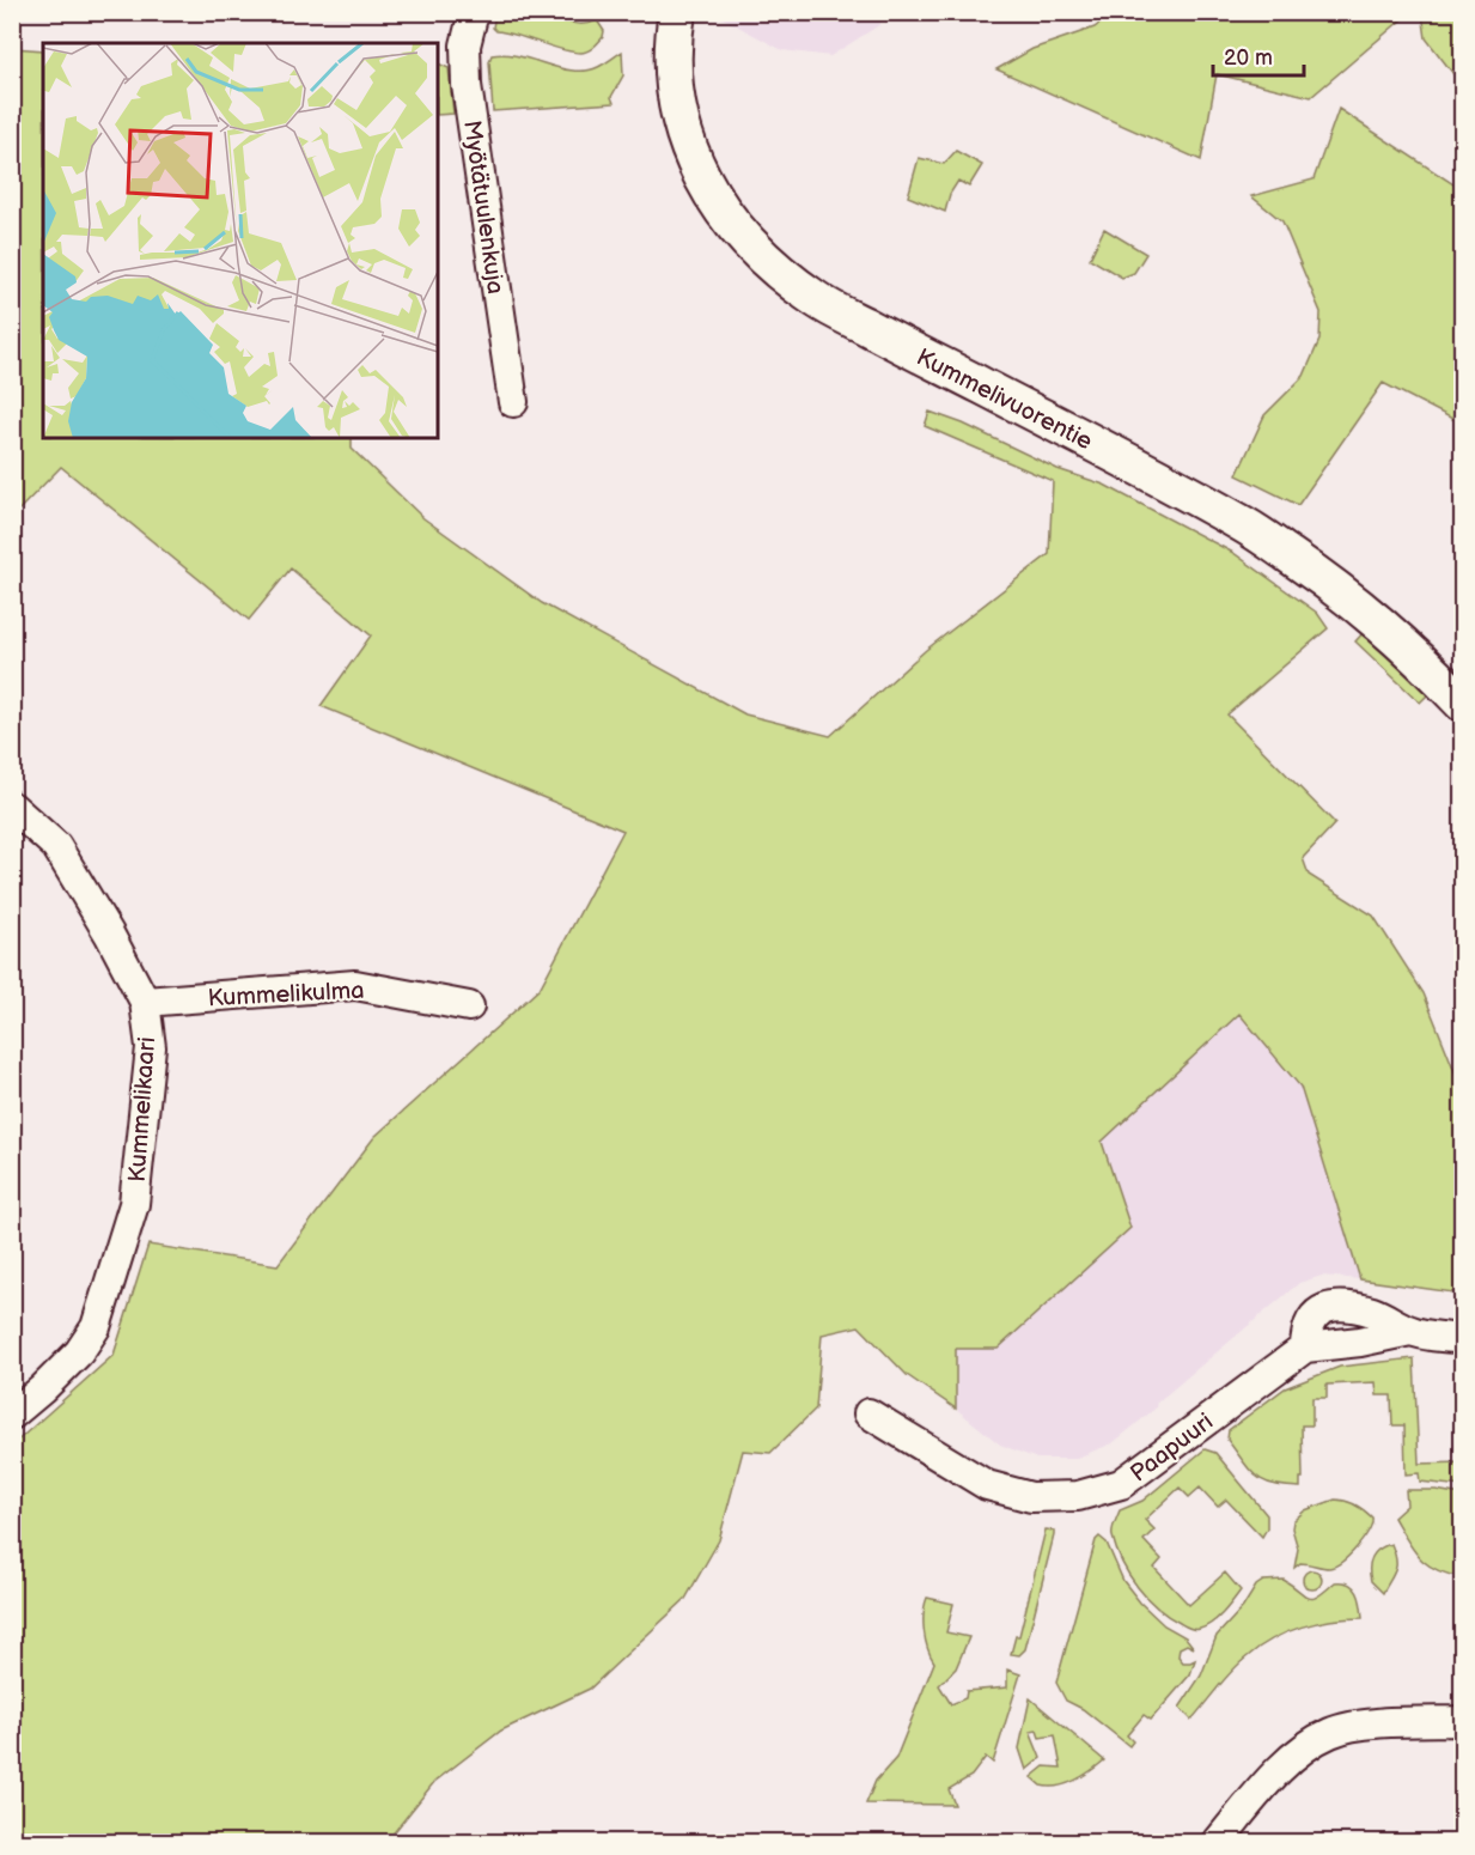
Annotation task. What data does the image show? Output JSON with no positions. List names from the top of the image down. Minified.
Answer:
{"streets":{"street":["Myötätuulenkuja","Kummelivuorentie","Kummelikulma","Kummelikaari","Paapuuri"]},"crossings":[["Kummelikulma","Kummelikaari"]],"scale_bar":"20 m"}
